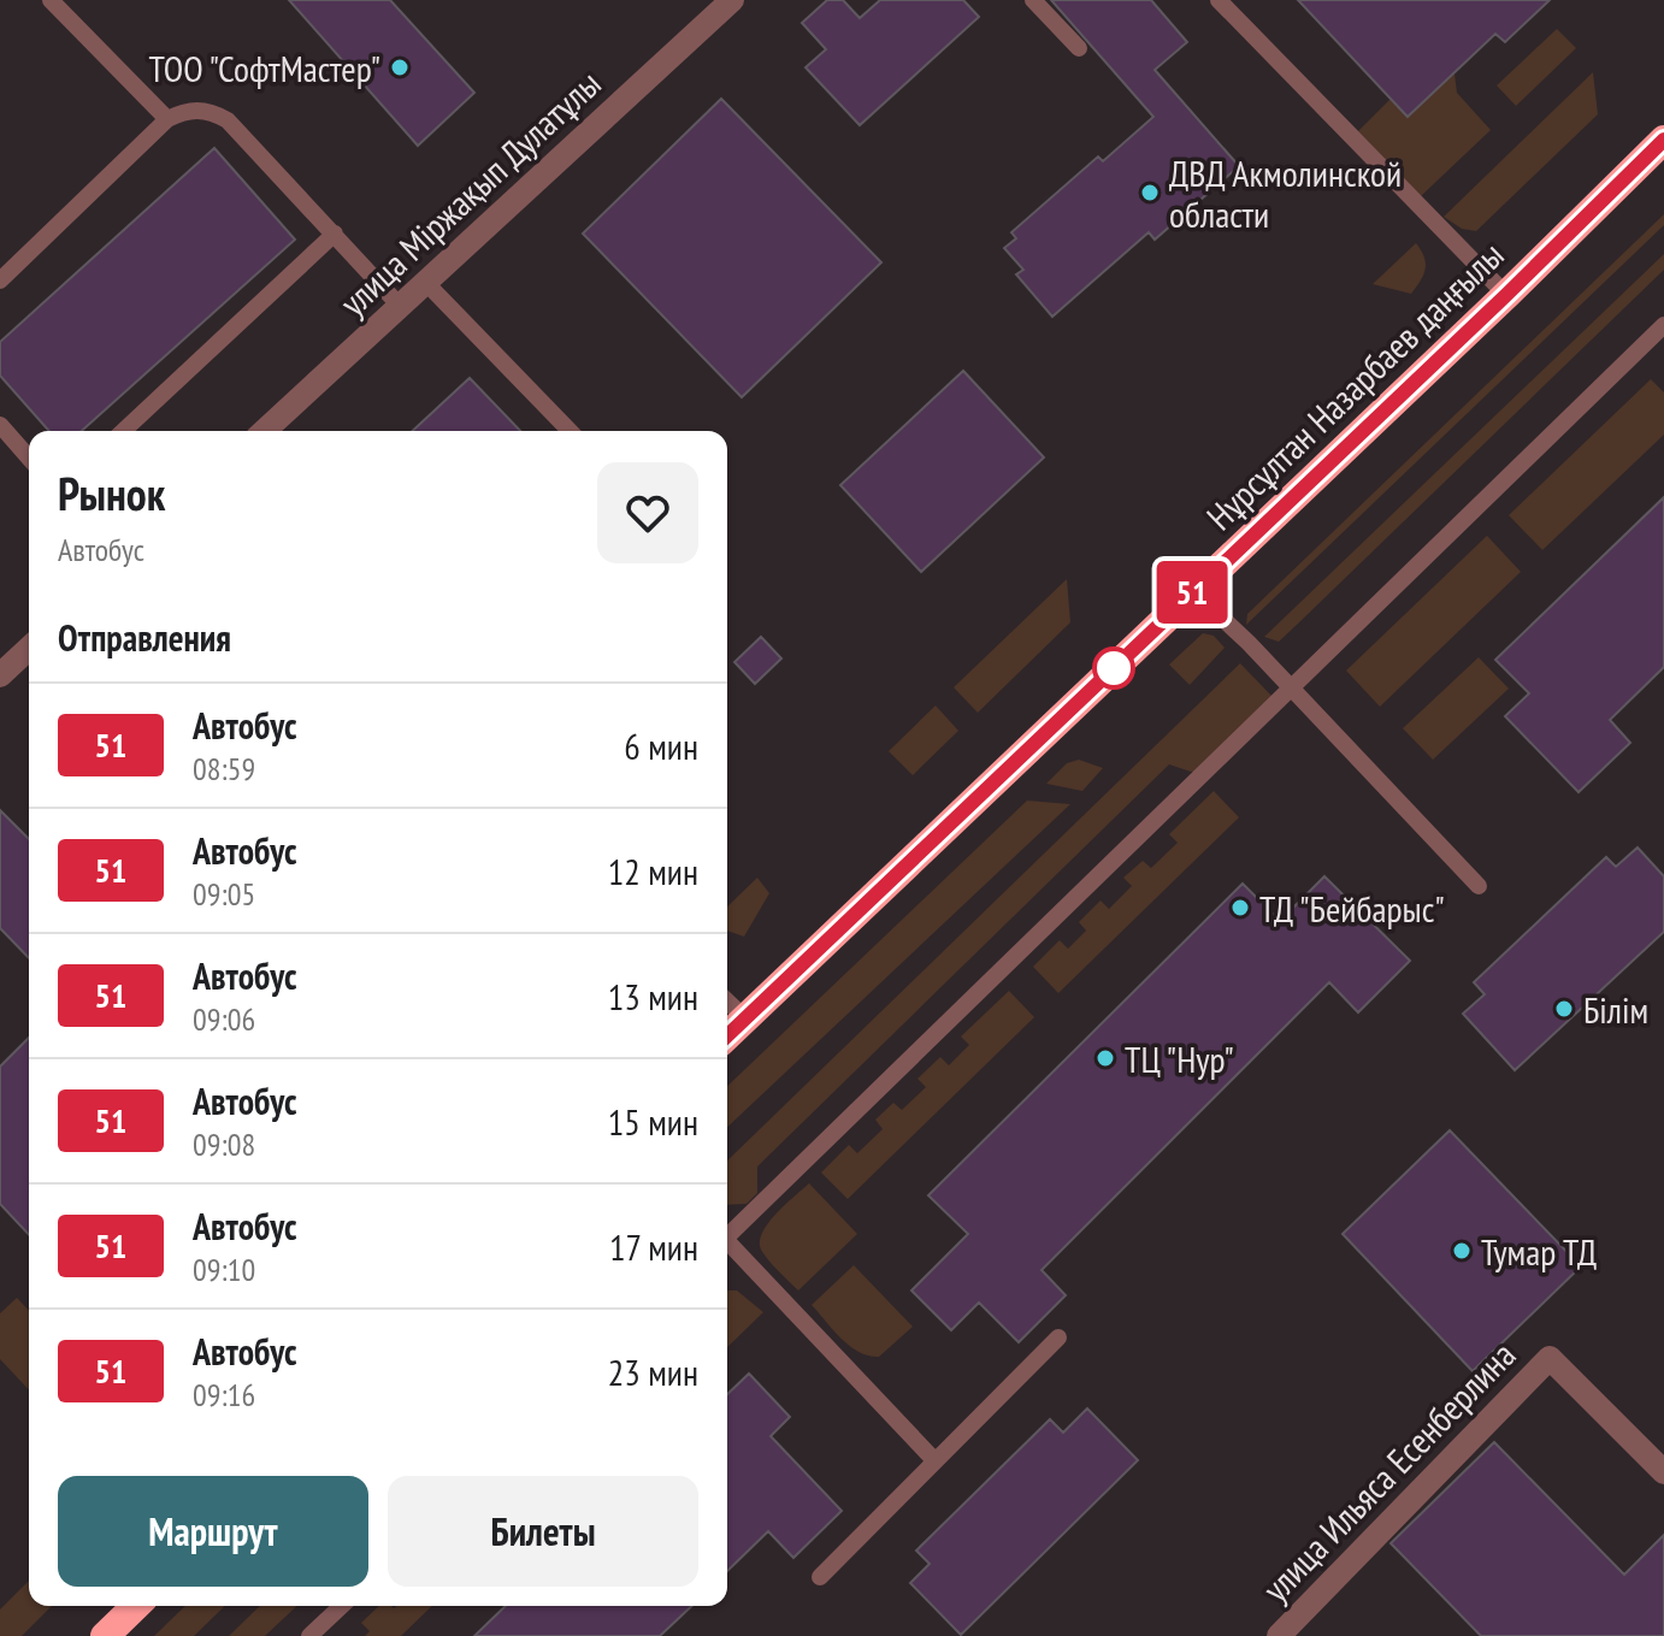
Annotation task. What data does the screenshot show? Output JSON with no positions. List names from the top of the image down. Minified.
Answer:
{"streets":{"highway":["Нұрсұлтан Назарбаев даңғылы"],"street":["улица Міржақып Дулатұлы","улица Ильяса Есенберлина"]},"places":["ТОО \"СофтМастер\"","ДВД Акмолинской области","ТД \"Бейбарыс\"","Білім","ТЦ \"Нур\"","Тумар ТД"],"lines":["bus line 51"],"page":{"on_map":"51","heading":[["Рынок","Автобус"],"Отправления"],"list":[{"mark":"51","name":"Автобус","note":"08:59","value":"6 мин"},{"mark":"51","name":"Автобус","note":"09:05","value":"12 мин"},{"mark":"51","name":"Автобус","note":"09:06","value":"13 мин"},{"mark":"51","name":"Автобус","note":"09:08","value":"15 мин"},{"mark":"51","name":"Автобус","note":"09:10","value":"17 мин"},{"mark":"51","name":"Автобус","note":"09:16","value":"23 мин"}],"buttons":["Маршрут","Билеты"]}}
